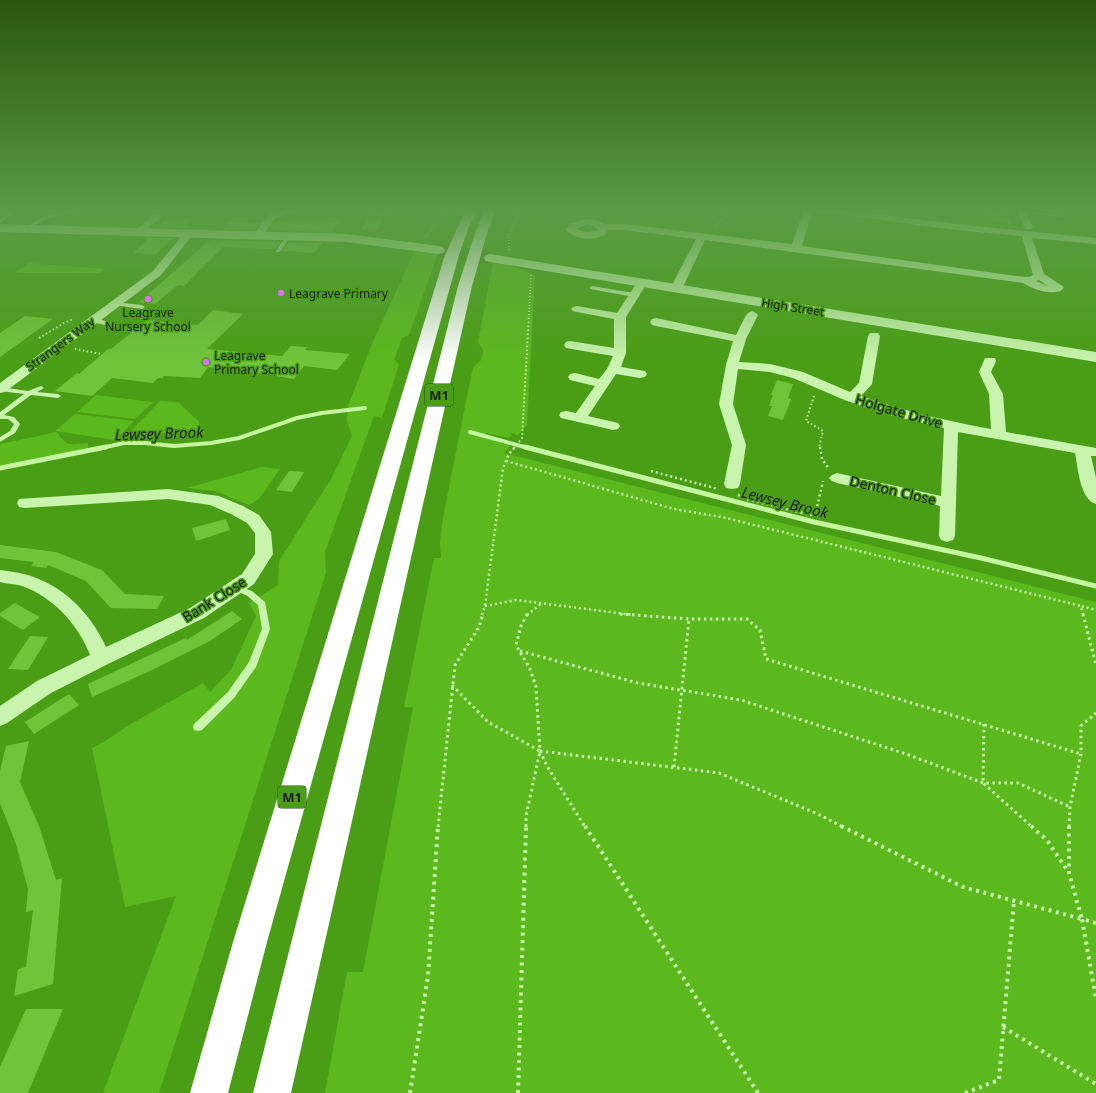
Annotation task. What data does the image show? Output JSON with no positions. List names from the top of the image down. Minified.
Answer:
{"streets":{"highway":["M1"],"street":["High Street","Strangers Way","Holgate Drive","Denton Close","Bank Close"]},"crossings":[["Holgate Drive","Denton Close"]],"water":["Lewsey Brook"],"places":["Leagrave Primary","Leagrave Nursery School","Leagrave Primary School"]}
